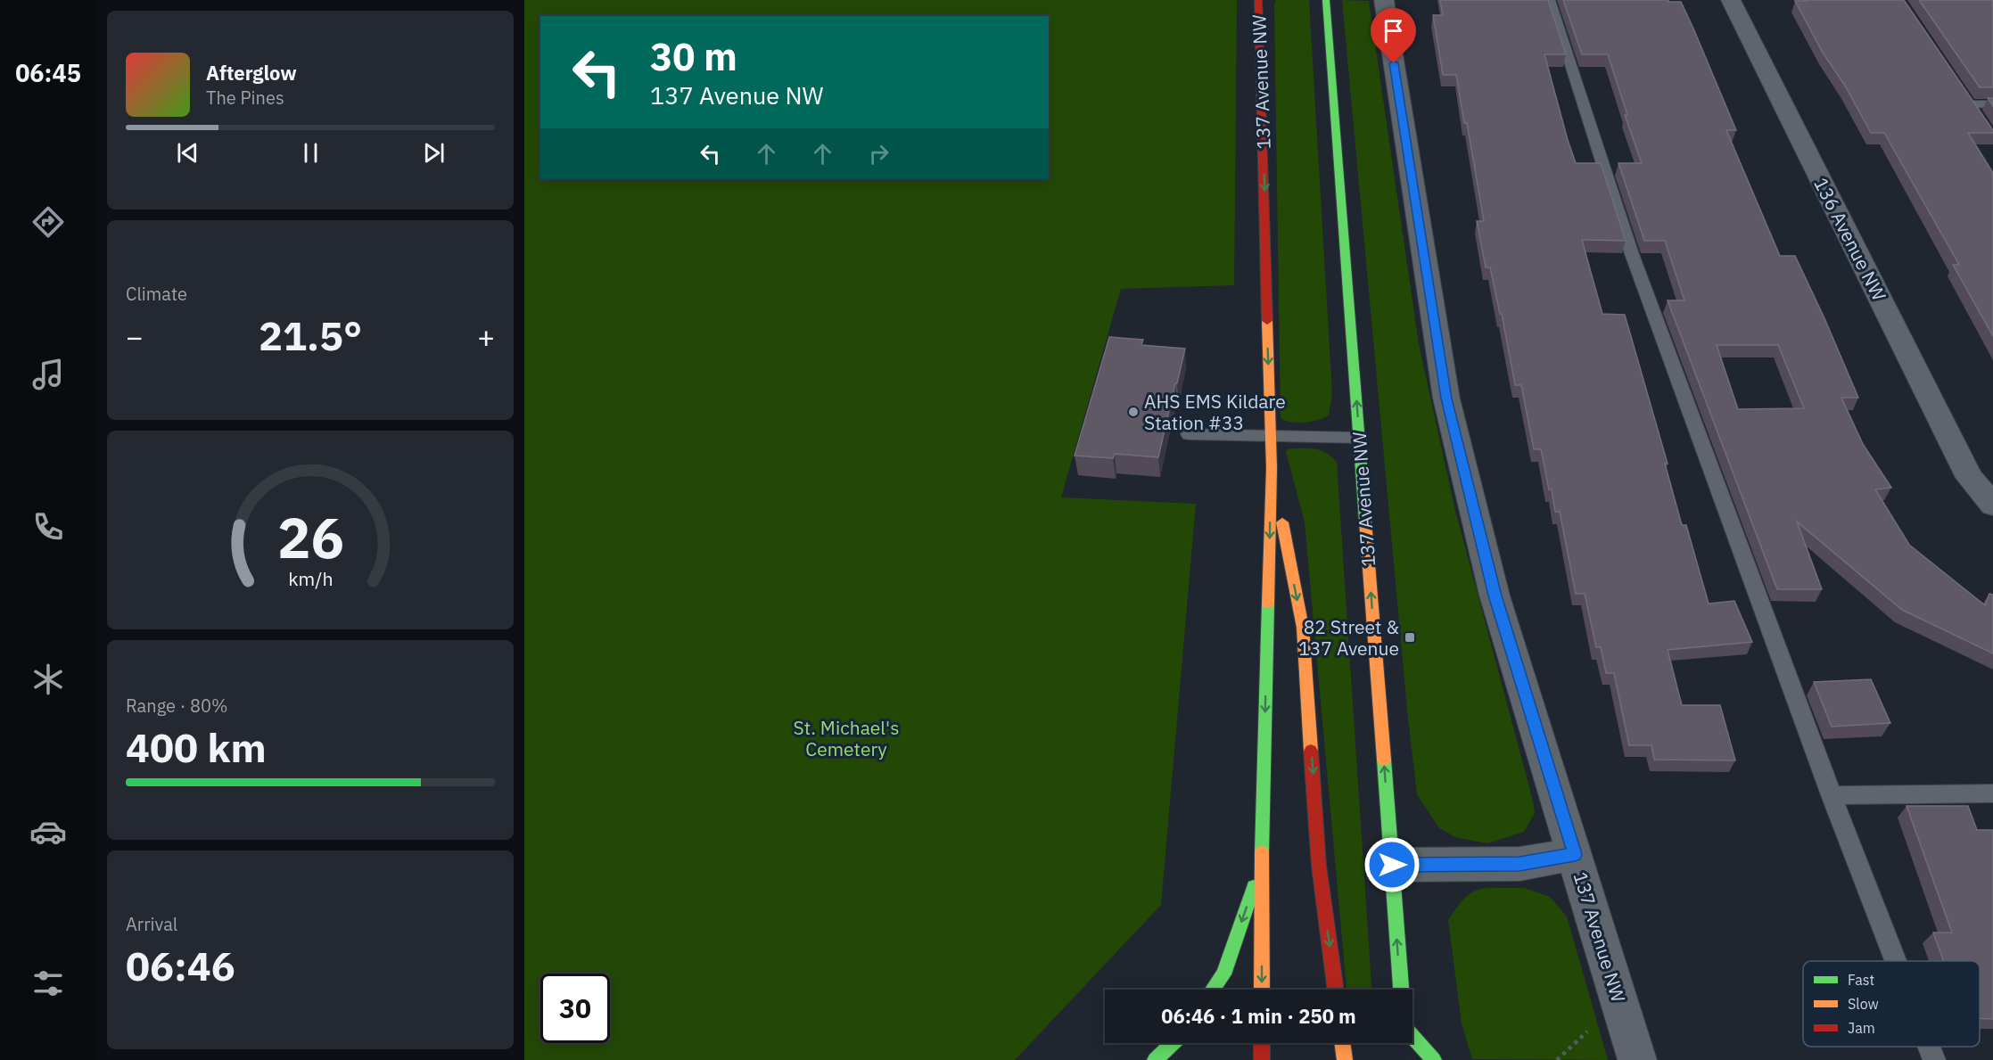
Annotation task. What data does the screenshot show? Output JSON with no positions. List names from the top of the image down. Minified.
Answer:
{"streets":{"main road":["137 Avenue NW"],"street":["136 Avenue NW"]},"parks":["St. Michael's Cemetery"],"places":{"other":["AHS EMS Kildare Station #33"],"transit":["82 Street & 137 Avenue"]},"legend":["Fast","Slow","Jam"],"page":{"tabs":"06:45","turn":["30 m","137 Avenue NW"],"song":["Afterglow","The Pines"],"tile":["Climate",["Range · 80%","400 km"],["Arrival","06:46"]],"heat":["−","21.5°","+"],"limit":"30","trip":"06:46 · 1 min · 250 m","gauge":["26","km/h"]}}
